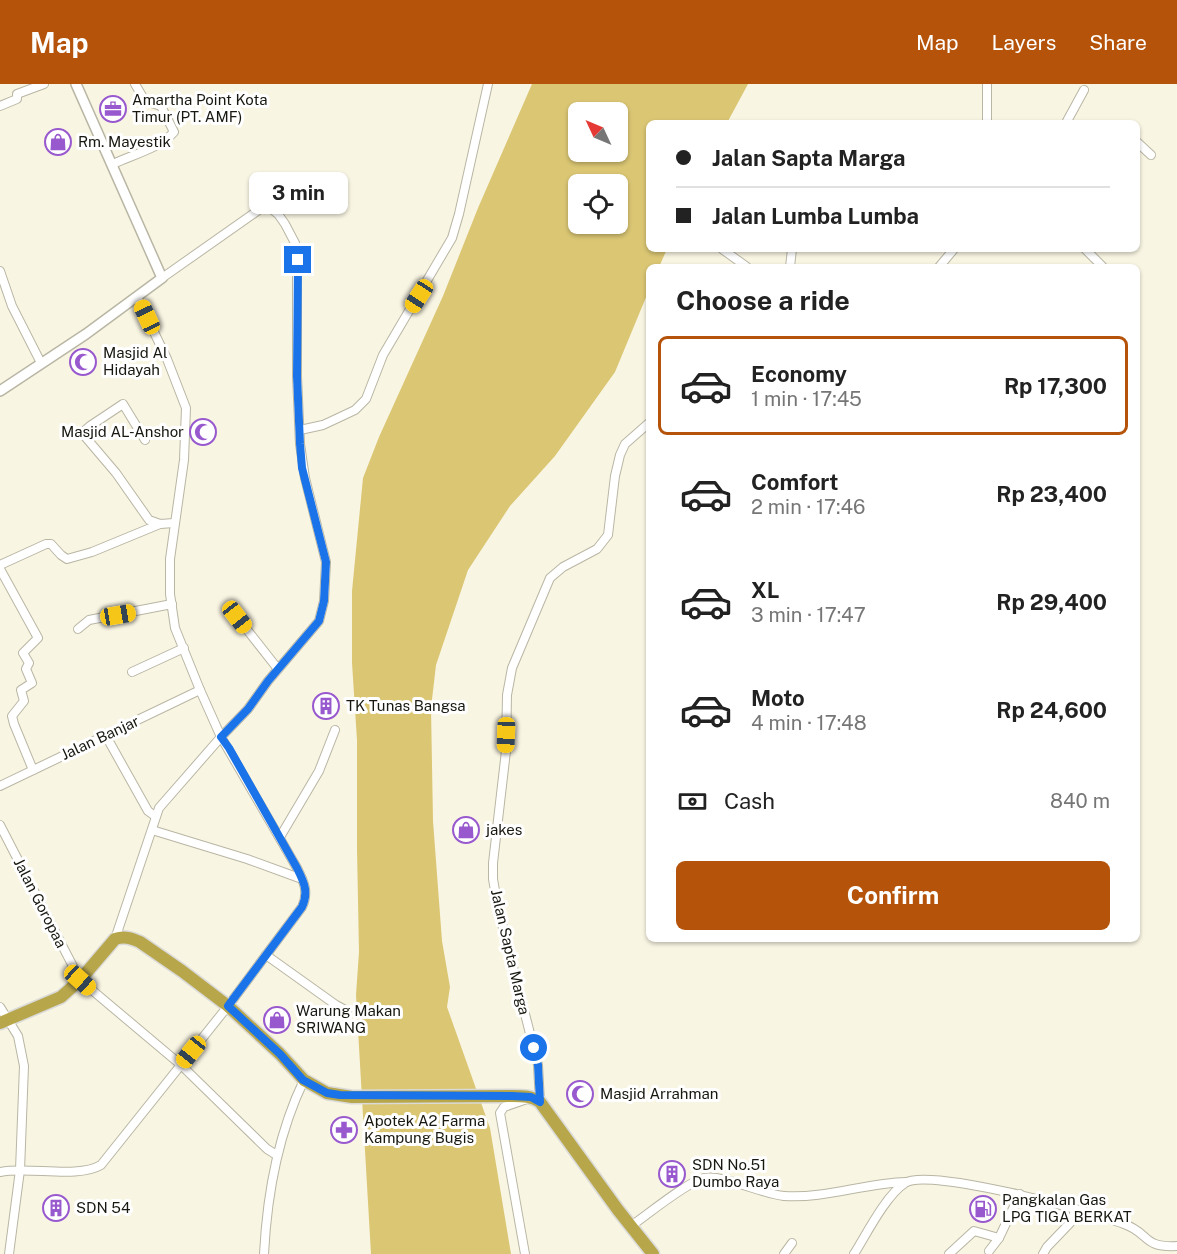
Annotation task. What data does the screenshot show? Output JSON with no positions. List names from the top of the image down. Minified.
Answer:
{"streets":{"street":["Jalan Banjar","Jalan Goropaa","Jalan Sapta Marga"]},"places":{"office":["Amartha Point Kota Timur (PT. AMF)"],"shop":["Rm. Mayestik","jakes","Warung Makan SRIWANG"],"mosque":["Masjid Al Hidayah","Masjid AL-Anshor","Masjid Arrahman"],"building":["TK Tunas Bangsa","SDN No.51 Dumbo Raya","SDN 54"],"pharmacy":["Apotek A2 Farma Kampung Bugis"],"fuel station":["Pangkalan Gas LPG TIGA BERKAT"]},"north":"top left","page":{"header":"Map","nav":["Map","Layers","Share"],"banner":["Jalan Sapta Marga","Jalan Lumba Lumba"],"bubble":"3 min","heading":"Choose a ride","list":[{"name":"Economy","note":"1 min · 17:45","value":"Rp 17,300"},{"name":"Comfort","note":"2 min · 17:46","value":"Rp 23,400"},{"name":"XL","note":"3 min · 17:47","value":"Rp 29,400"},{"name":"Moto","note":"4 min · 17:48","value":"Rp 24,600"}],"pay":["Cash","840 m"],"buttons":"Confirm"}}
